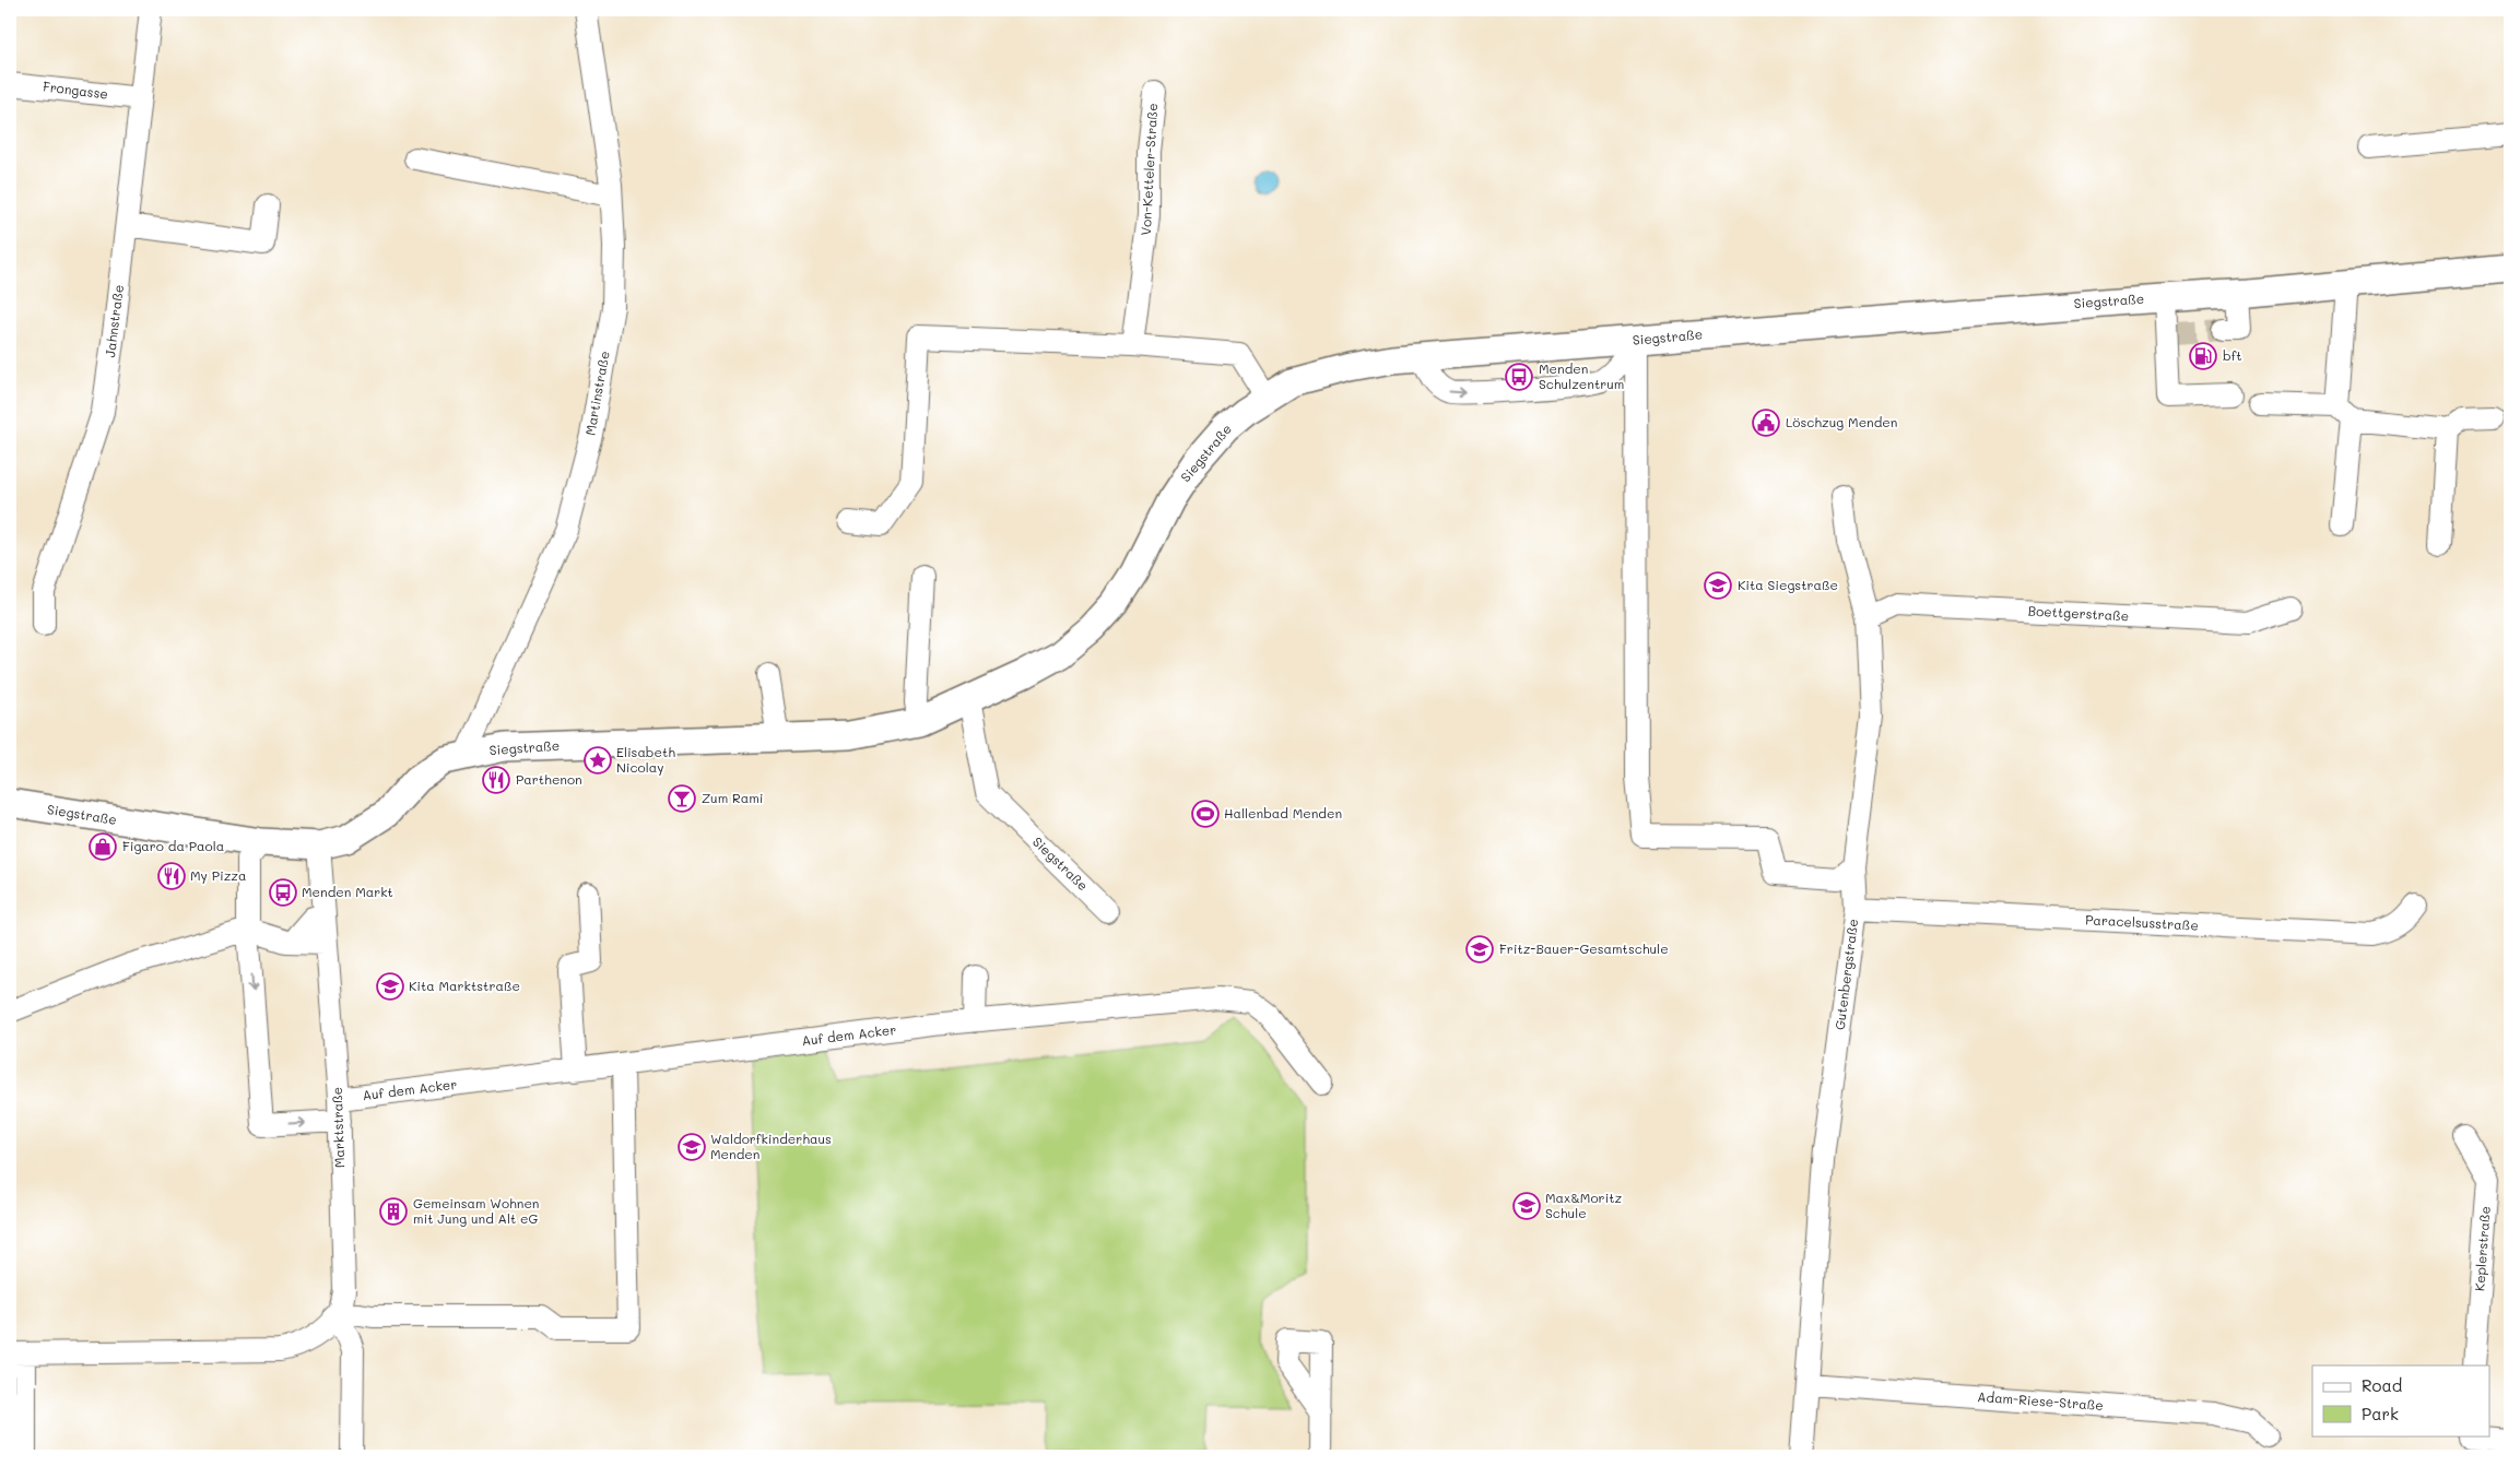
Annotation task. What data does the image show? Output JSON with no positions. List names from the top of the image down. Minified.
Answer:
{"streets":{"main road":["Siegstraße"],"street":["Frongasse","Von-Ketteler-Straße","Jahnstraße","Martinstraße","Boettgerstraße","Paracelsusstraße","Gutenbergstraße","Auf dem Acker","Marktstraße","Keplerstraße","Adam-Riese-Straße"]},"crossings":[["Frongasse","Jahnstraße"],["Siegstraße","Martinstraße"],["Siegstraße","Marktstraße"],["Boettgerstraße","Gutenbergstraße"],["Paracelsusstraße","Gutenbergstraße"],["Gutenbergstraße","Adam-Riese-Straße"],["Auf dem Acker","Marktstraße"]],"places":{"fuel station":["bft"],"bus stop":["Menden Schulzentrum","Menden Markt"],"public building":["Löschzug Menden"],"school or university":["Kita Siegstraße","Fritz-Bauer-Gesamtschule","Kita Marktstraße","Waldorfkinderhaus Menden","Max&Moritz Schule"],"place":["Elisabeth Nicolay"],"restaurant":["Parthenon","My Pizza"],"bar":["Zum Rami"],"sports":["Hallenbad Menden"],"shop":["Figaro da Paola"],"building":["Gemeinsam Wohnen mit Jung und Alt eG"]},"legend":["Road","Park"]}
